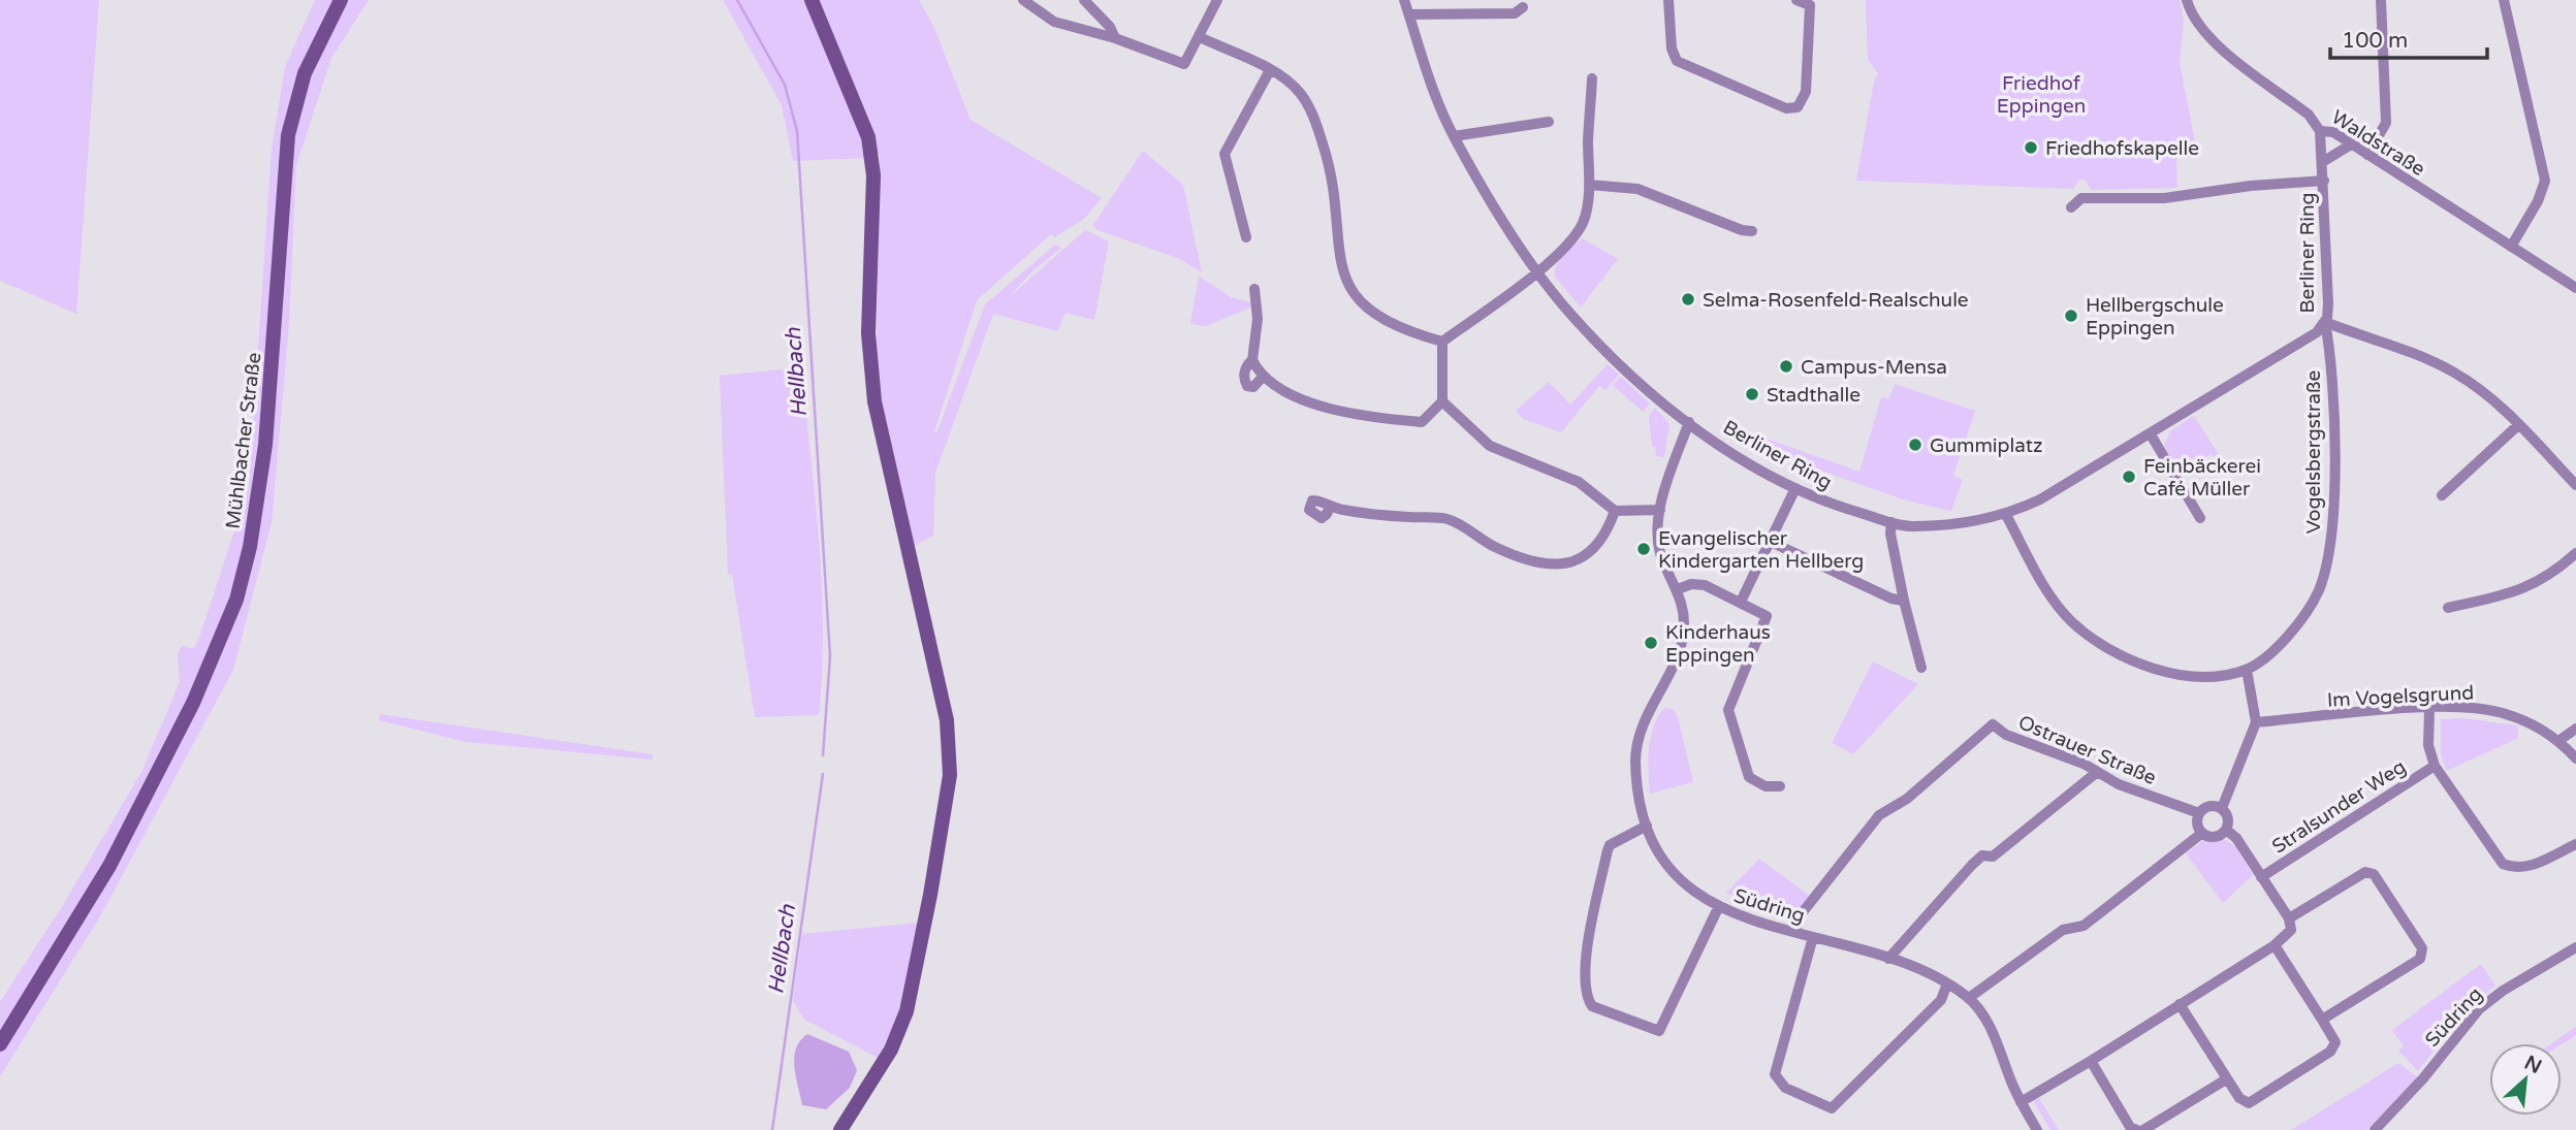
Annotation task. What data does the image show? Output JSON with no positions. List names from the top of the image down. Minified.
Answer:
{"streets":{"main road":["Mühlbacher Straße"],"street":["Waldstraße","Berliner Ring","Vogelsbergstraße","Im Vogelsgrund","Ostrauer Straße","Stralsunder Weg","Südring"]},"crossings":[["Waldstraße","Berliner Ring"],["Berliner Ring","Vogelsbergstraße"],["Berliner Ring","Südring"],["Ostrauer Straße","Südring"]],"water":["Hellbach"],"parks":["Friedhof Eppingen"],"places":["Friedhofskapelle","Selma-Rosenfeld-Realschule","Hellbergschule Eppingen","Campus-Mensa","Stadthalle","Gummiplatz","Feinbäckerei Café Müller","Evangelischer Kindergarten Hellberg","Kinderhaus Eppingen"],"scale_bar":"100 m","north":"top right"}
